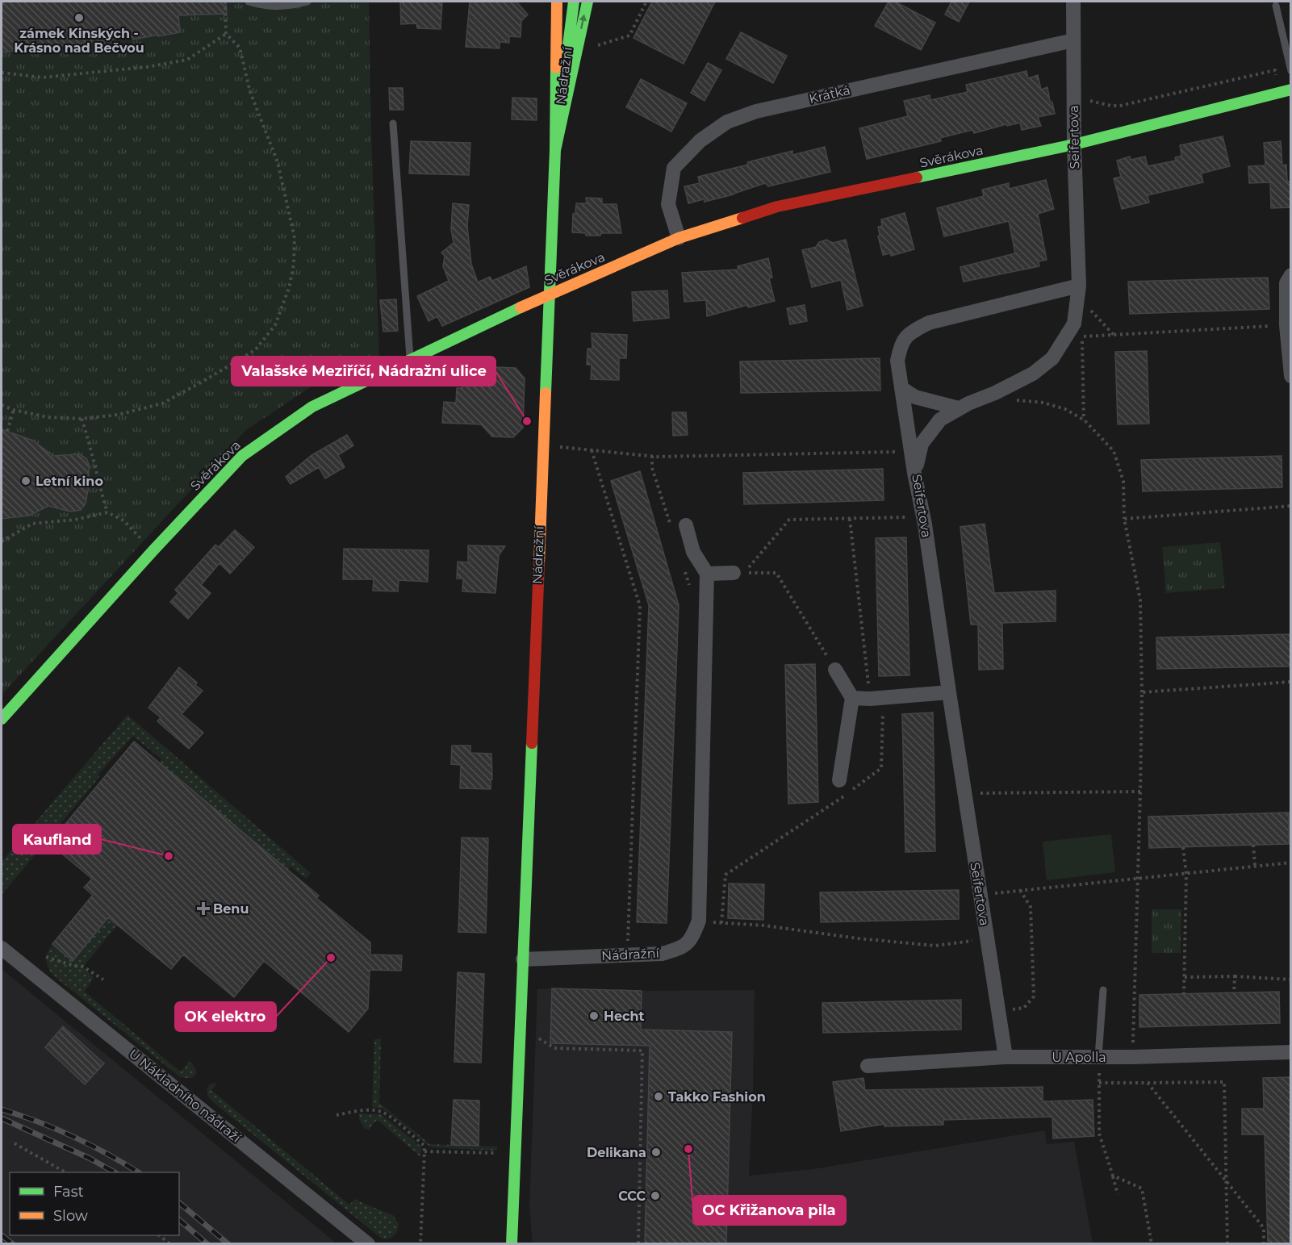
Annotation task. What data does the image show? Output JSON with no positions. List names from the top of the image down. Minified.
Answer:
{"streets":{"main road":["Nádražní","Svěrákova"],"street":["Krátká","Seifertova","U Apolla","U Nákladního nádraží"]},"crossings":[["Nádražní","Svěrákova"],["Krátká","Seifertova"],["Krátká","Svěrákova"],["Seifertova","Svěrákova"],["Seifertova","U Apolla"]],"places":{"other":["zámek Kinských - Krásno nad Bečvou","Valašské Meziříčí, Nádražní ulice","Letní kino","Kaufland","OK elektro","Hecht","Takko Fashion","OC Křižanova pila","Delikana","CCC"],"health":["Benu"]},"legend":["Fast","Slow"]}
